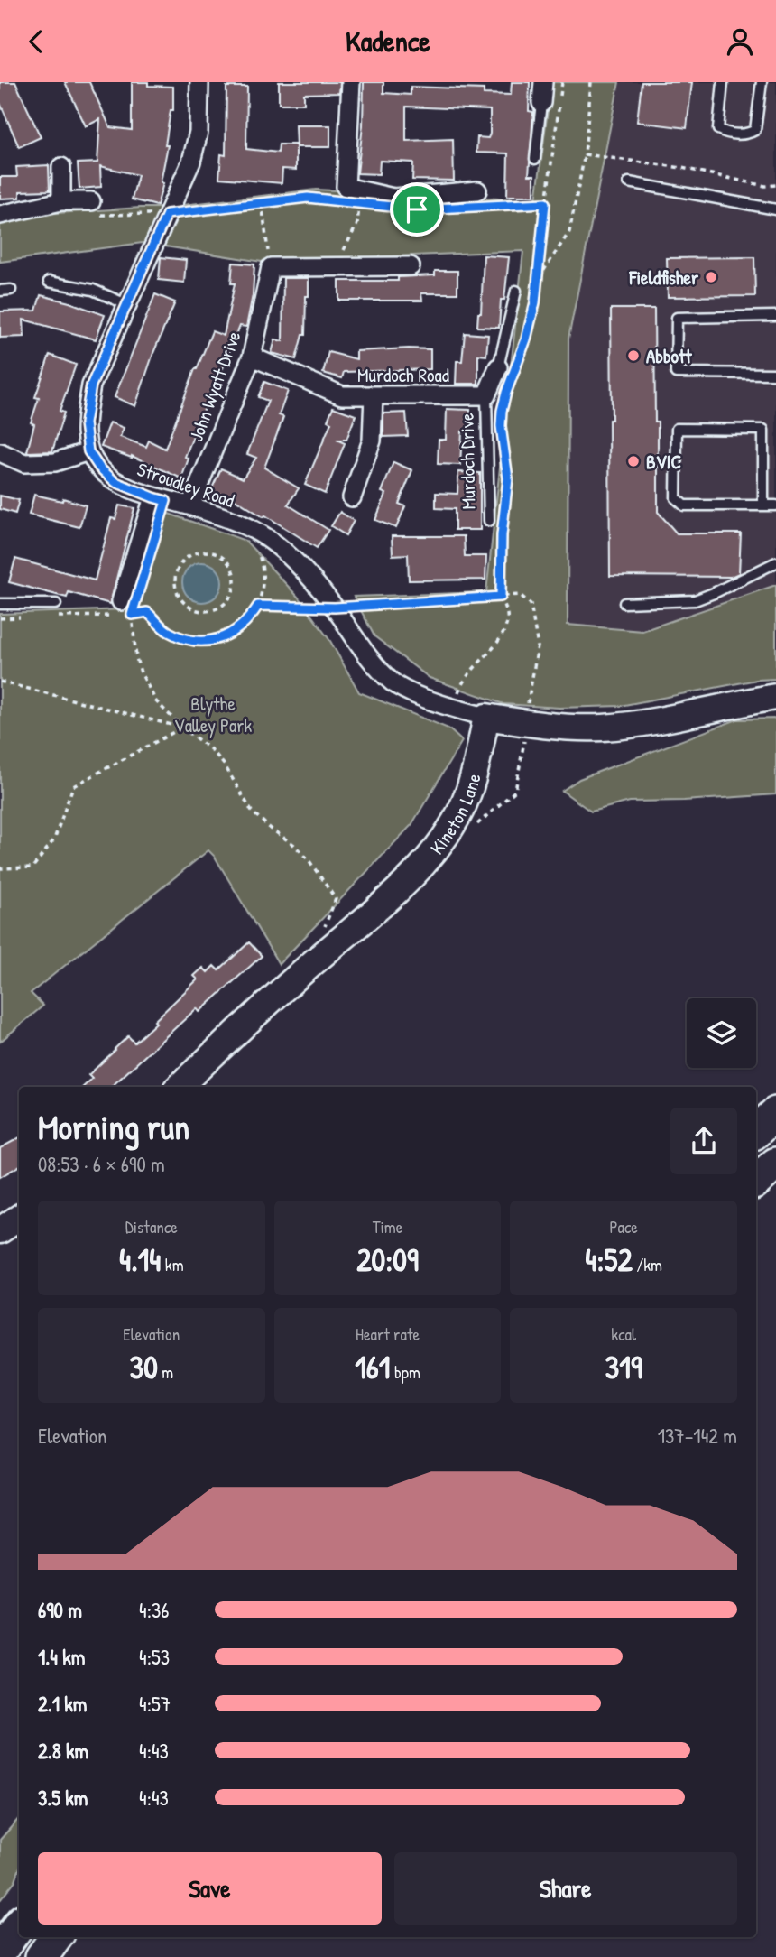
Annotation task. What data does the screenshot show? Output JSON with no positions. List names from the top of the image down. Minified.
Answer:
{"streets":{"street":["Murdoch Road","John Wyatt Drive","Murdoch Drive","Stroudley Road","Kineton Lane"]},"crossings":[["Murdoch Road","John Wyatt Drive"],["Murdoch Road","Murdoch Drive"],["John Wyatt Drive","Stroudley Road"],["Stroudley Road","Kineton Lane"]],"parks":["Blythe Valley Park"],"places":["Fieldfisher","Abbott","BVIC"],"page":{"header":"Kadence","heading":["Morning run","08:53 · 6 × 690 m"],"stats":[["Distance","4.14 km"],["Time","20:09"],["Pace","4:52 /km"],["Elevation","30 m"],["Heart rate","161 bpm"],["kcal","319"]],"chart":["Elevation","137–142 m"],"list":[{"name":"690 m","note":"4:36"},{"name":"1.4 km","note":"4:53"},{"name":"2.1 km","note":"4:57"},{"name":"2.8 km","note":"4:43"},{"name":"3.5 km","note":"4:43"}],"buttons":["Save","Share"]}}
